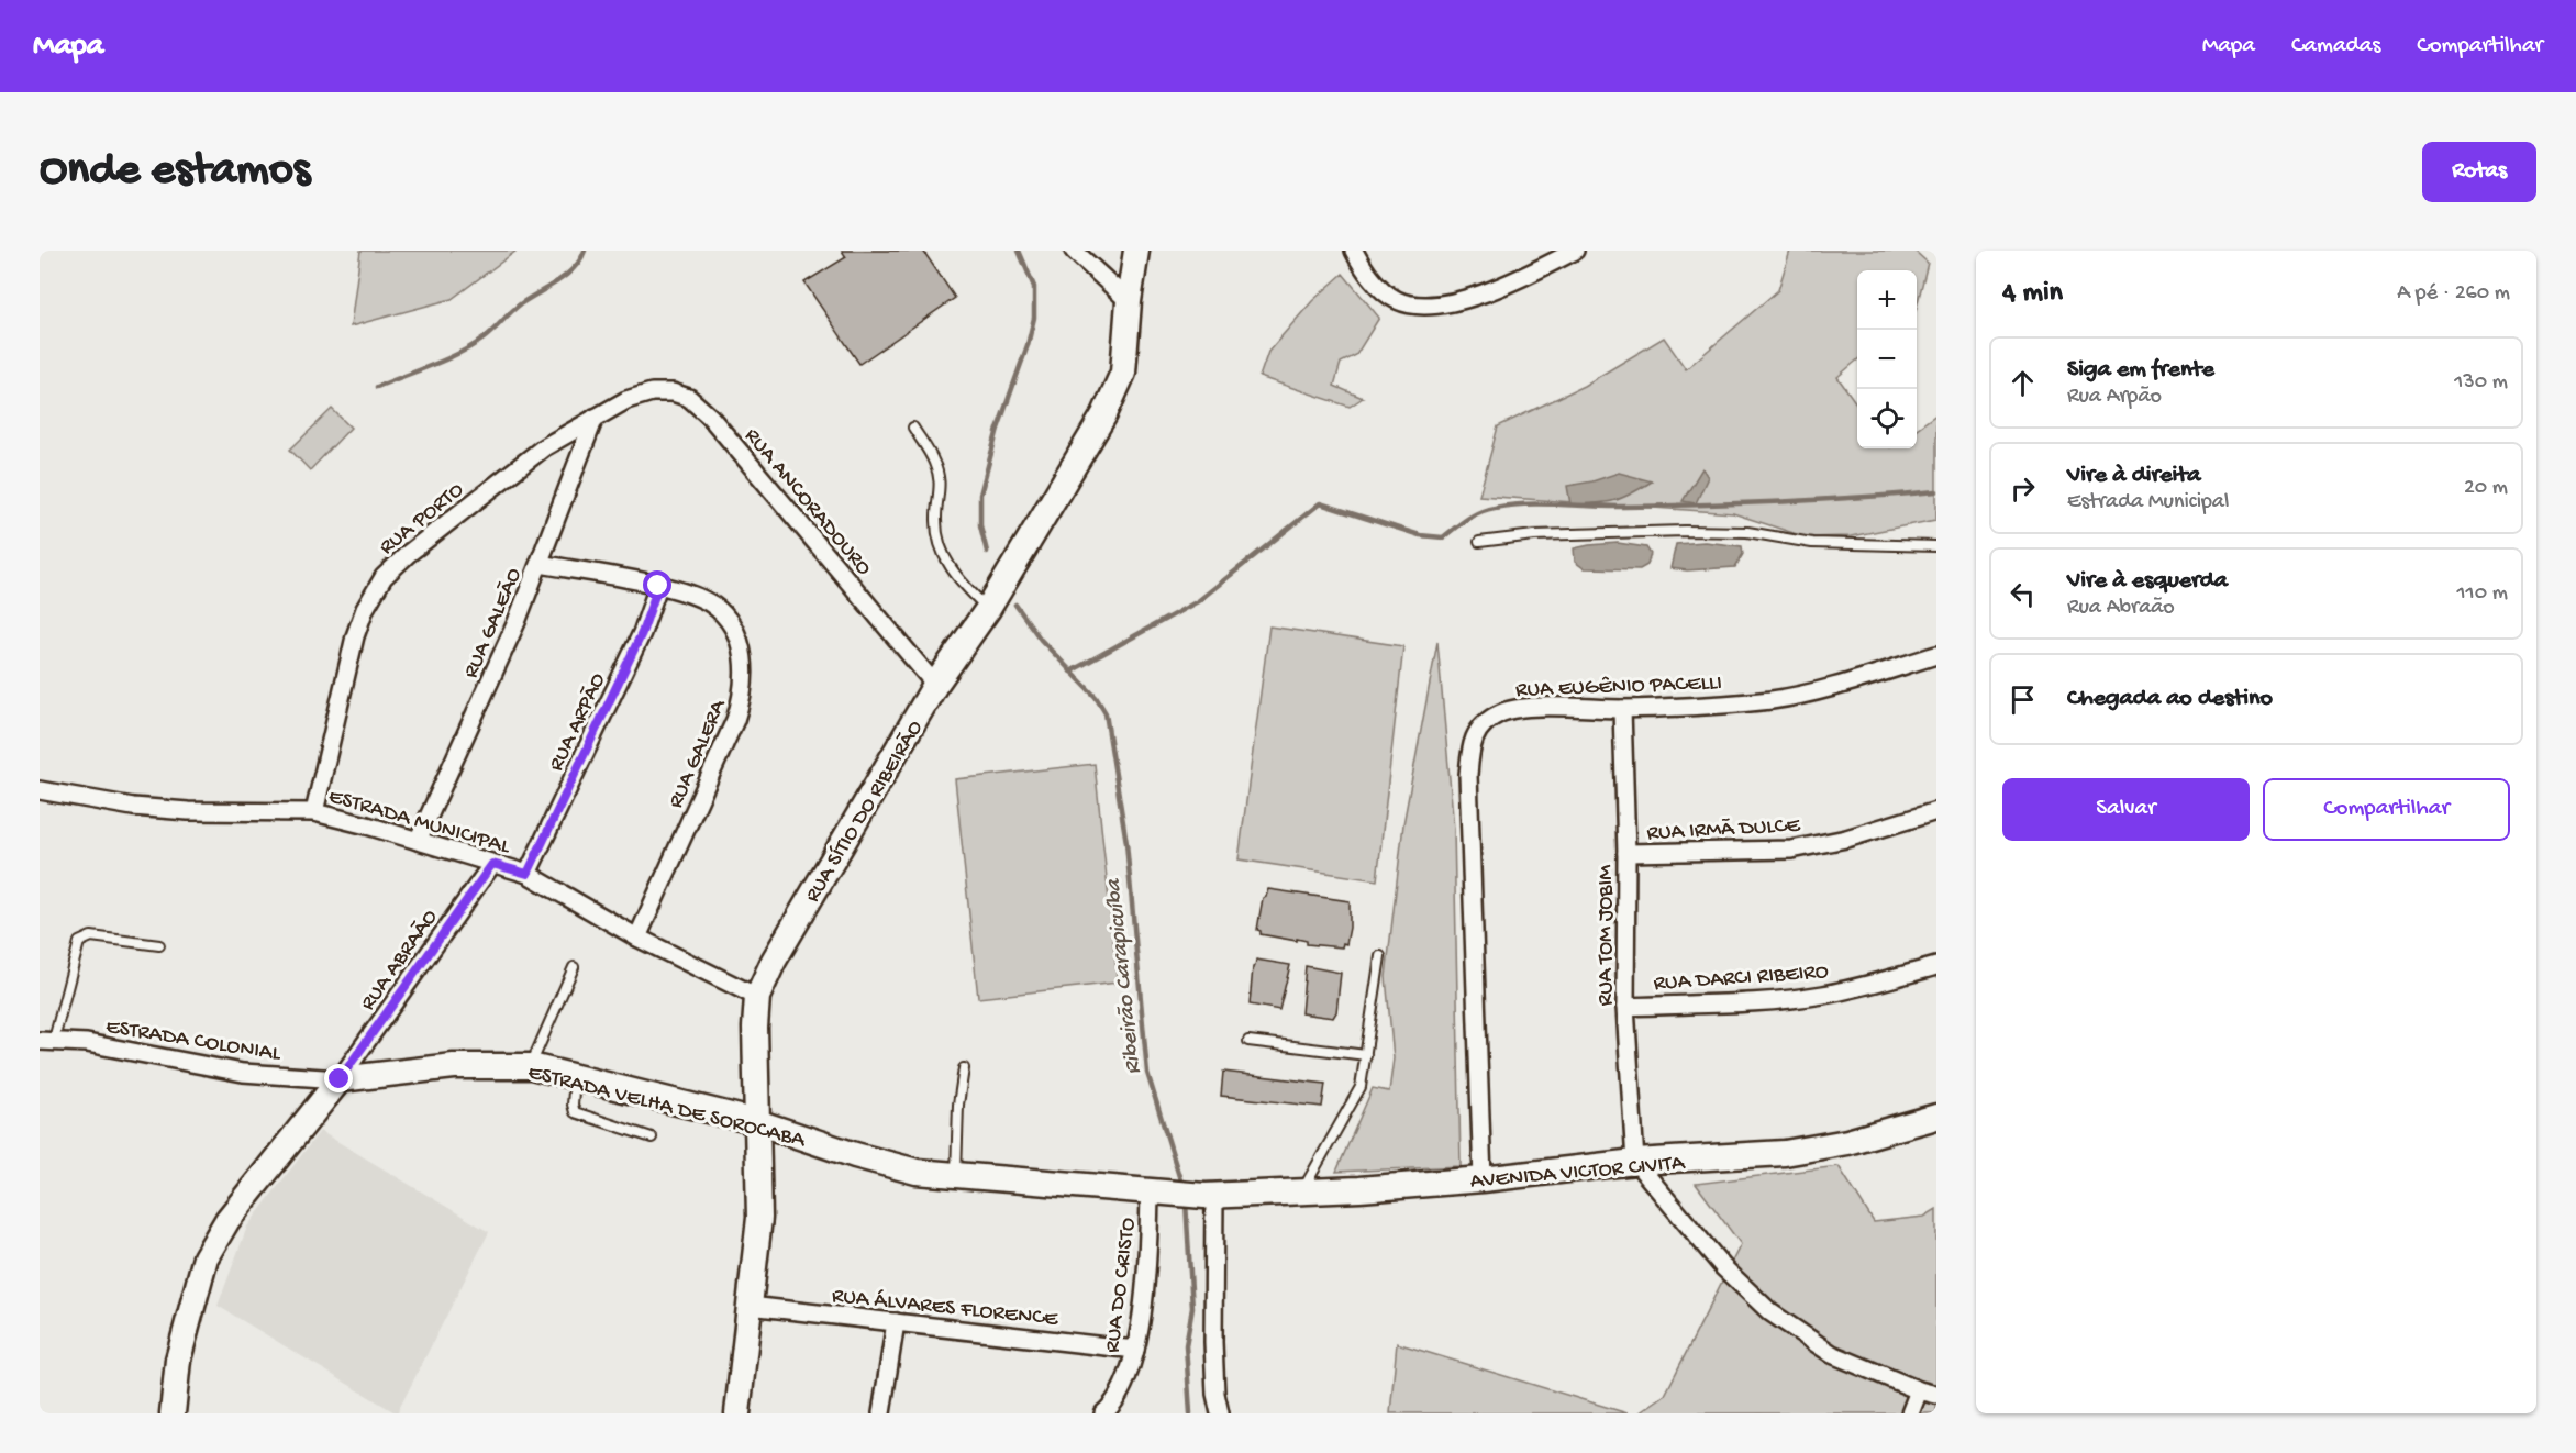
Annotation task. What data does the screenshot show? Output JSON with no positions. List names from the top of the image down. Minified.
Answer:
{"streets":{"main road":["RUA SÍTIO DO RIBEIRÃO","ESTRADA VELHA DE SOROCABA","AVENIDA VICTOR CIVITA"],"street":["RUA ANCORADOURO","RUA PORTO","RUA GALEÃO","RUA EUGÊNIO PACELLI","RUA ARPÃO","RUA GALERA","ESTRADA MUNICIPAL","RUA IRMÃ DULCE","RUA TOM JOBIM","RUA ABRAÃO","RUA DARCI RIBEIRO","ESTRADA COLONIAL","RUA DO CRISTO","RUA ÁLVARES FLORENCE"]},"crossings":[["RUA ANCORADOURO","RUA PORTO"],["RUA ANCORADOURO","RUA SÍTIO DO RIBEIRÃO"],["RUA PORTO","RUA GALEÃO"],["RUA PORTO","ESTRADA MUNICIPAL"],["RUA GALEÃO","RUA GALERA"],["RUA GALEÃO","ESTRADA MUNICIPAL"],["RUA EUGÊNIO PACELLI","RUA TOM JOBIM"],["RUA EUGÊNIO PACELLI","AVENIDA VICTOR CIVITA"],["RUA ARPÃO","RUA GALERA"],["RUA ARPÃO","ESTRADA MUNICIPAL"],["RUA GALERA","ESTRADA MUNICIPAL"],["RUA SÍTIO DO RIBEIRÃO","ESTRADA MUNICIPAL"],["RUA SÍTIO DO RIBEIRÃO","ESTRADA VELHA DE SOROCABA"],["RUA SÍTIO DO RIBEIRÃO","RUA ÁLVARES FLORENCE"],["ESTRADA MUNICIPAL","RUA ABRAÃO"],["RUA IRMÃ DULCE","RUA TOM JOBIM"],["RUA TOM JOBIM","RUA DARCI RIBEIRO"],["RUA TOM JOBIM","AVENIDA VICTOR CIVITA"],["RUA ABRAÃO","ESTRADA COLONIAL"],["RUA ABRAÃO","ESTRADA VELHA DE SOROCABA"],["ESTRADA COLONIAL","ESTRADA VELHA DE SOROCABA"],["ESTRADA VELHA DE SOROCABA","AVENIDA VICTOR CIVITA"],["ESTRADA VELHA DE SOROCABA","RUA DO CRISTO"],["RUA DO CRISTO","RUA ÁLVARES FLORENCE"]],"water":["Ribeirão Carapicuíba"],"page":{"header":"Mapa","nav":["Mapa","Camadas","Compartilhar"],"buttons":["Rotas",["Salvar","Compartilhar"]],"title":"Onde estamos","heading":["4 min","A pé · 260 m"],"map_buttons":["+","−"],"list":[["Siga em frente","Rua Arpão","130 m"],["Vire à direita","Estrada Municipal","20 m"],["Vire à esquerda","Rua Abraão","110 m"],"Chegada ao destino"]}}
